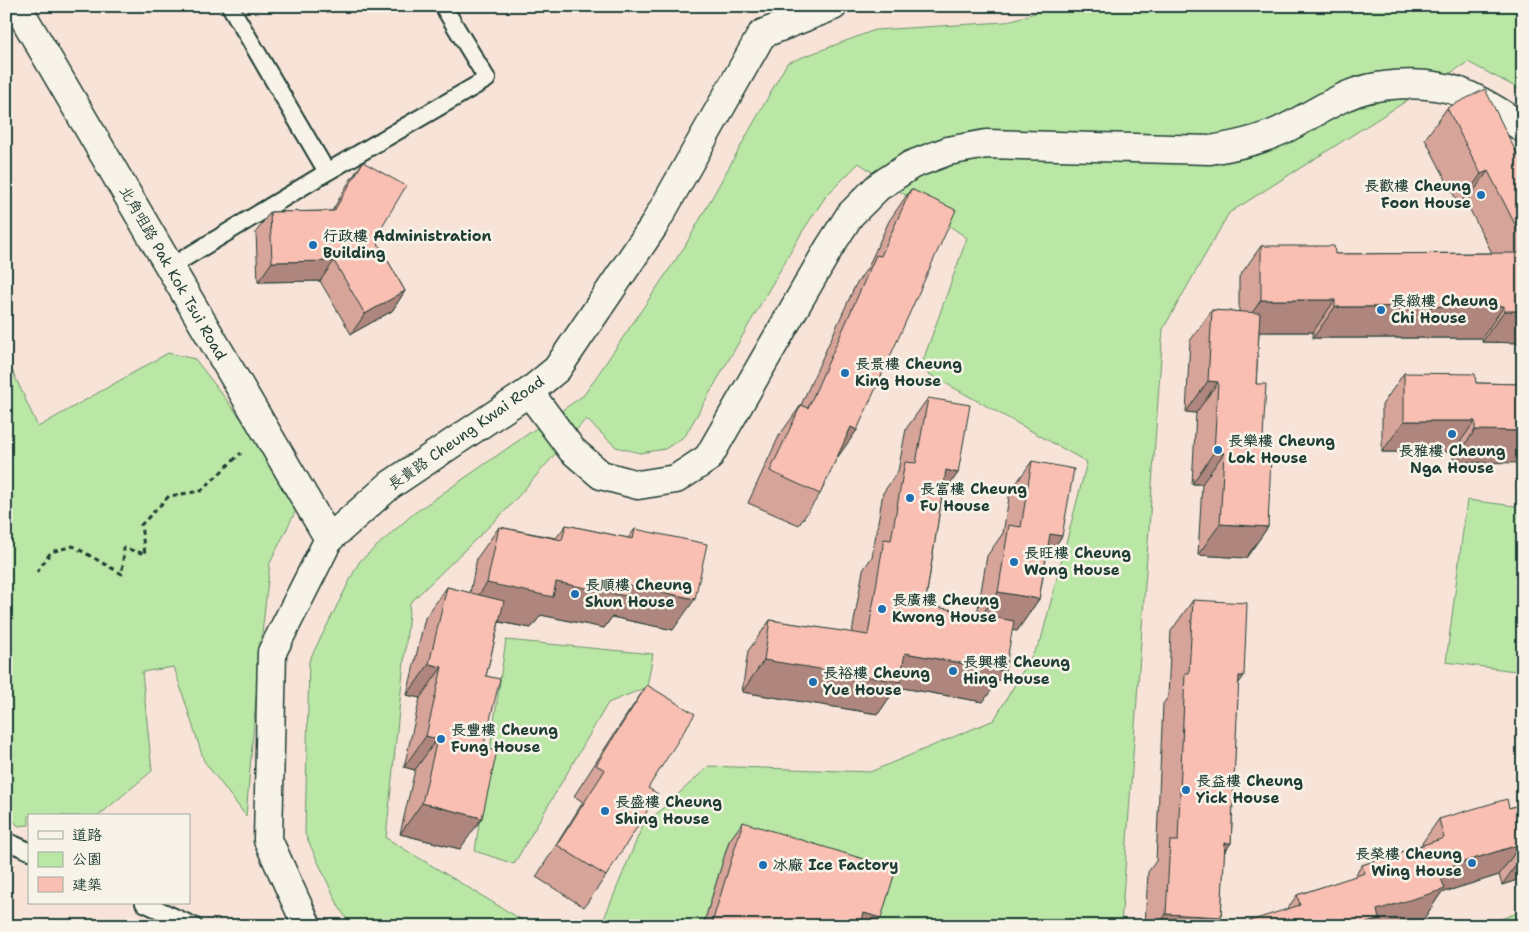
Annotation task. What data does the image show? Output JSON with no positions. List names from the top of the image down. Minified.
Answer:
{"streets":{"street":["北角咀路 Pak Kok Tsui Road","長貴路 Cheung Kwai Road"]},"crossings":[["北角咀路 Pak Kok Tsui Road","長貴路 Cheung Kwai Road"]],"places":["長歡樓 Cheung Foon House","行政樓 Administration Building","長緻樓 Cheung Chi House","長景樓 Cheung King House","長雅樓 Cheung Nga House","長樂樓 Cheung Lok House","長富樓 Cheung Fu House","長旺樓 Cheung Wong House","長順樓 Cheung Shun House","長廣樓 Cheung Kwong House","長興樓 Cheung Hing House","長裕樓 Cheung Yue House","長豐樓 Cheung Fung House","長益樓 Cheung Yick House","長盛樓 Cheung Shing House","長榮樓 Cheung Wing House","冰廠 Ice Factory"],"legend":["道路","公園","建築"]}
